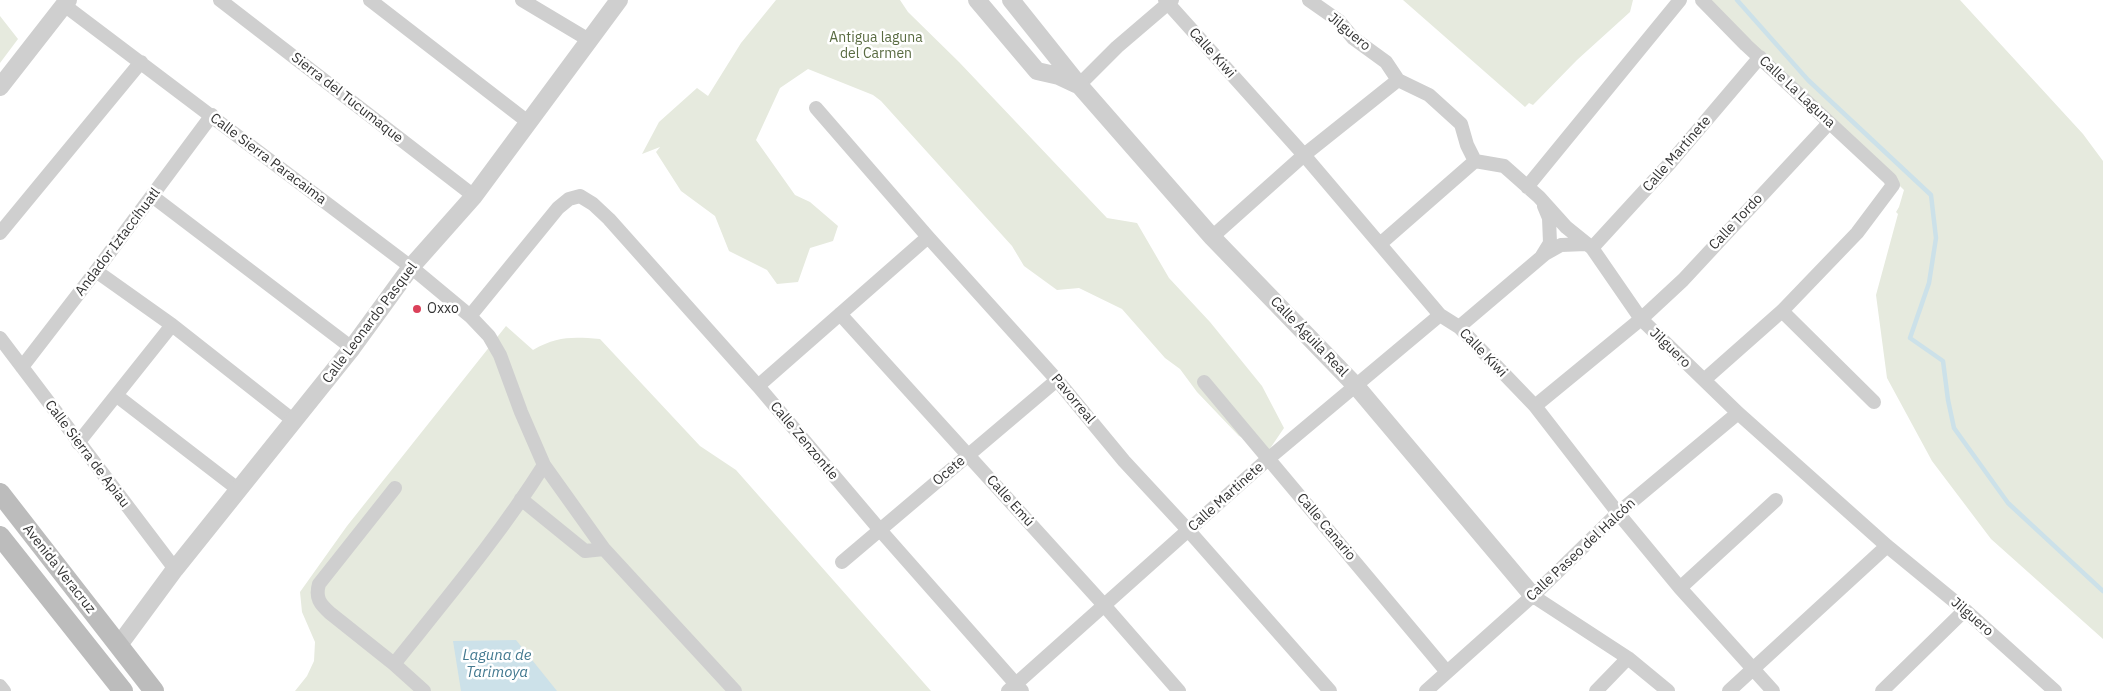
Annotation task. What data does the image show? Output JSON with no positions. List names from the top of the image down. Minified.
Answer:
{"streets":{"main road":["Avenida Veracruz"],"street":["Jilguero","Calle Kiwi","Calle La Laguna","Sierra del Tucumaque","Calle Martinete","Calle Sierra Paracaima","Calle Tordo","Andador Iztaccíhuatl","Calle Leonardo Pasquel","Calle Águila Real","Pavorreal","Calle Zenzontle","Calle Sierra de Apiau","Ocete","Calle Emú","Calle Canario","Calle Paseo del Halcón"]},"crossings":[["Jilguero","Calle Martinete"],["Jilguero","Calle Tordo"],["Jilguero","Calle Paseo del Halcón"],["Calle Kiwi","Calle Martinete"],["Calle Kiwi","Calle Tordo"],["Calle Kiwi","Calle Paseo del Halcón"],["Calle La Laguna","Calle Martinete"],["Calle La Laguna","Calle Tordo"],["Sierra del Tucumaque","Calle Leonardo Pasquel"],["Calle Martinete","Calle Águila Real"],["Calle Martinete","Pavorreal"],["Calle Martinete","Calle Zenzontle"],["Calle Martinete","Calle Emú"],["Calle Martinete","Calle Canario"],["Calle Sierra Paracaima","Andador Iztaccíhuatl"],["Calle Sierra Paracaima","Calle Leonardo Pasquel"],["Calle Sierra Paracaima","Calle Zenzontle"],["Andador Iztaccíhuatl","Calle Sierra de Apiau"],["Calle Leonardo Pasquel","Calle Sierra de Apiau"],["Calle Leonardo Pasquel","Avenida Veracruz"],["Calle Águila Real","Calle Paseo del Halcón"],["Pavorreal","Ocete"],["Calle Zenzontle","Ocete"],["Ocete","Calle Emú"],["Calle Canario","Calle Paseo del Halcón"]],"water":["Laguna de Tarimoya"],"parks":["Antigua laguna del Carmen"],"places":["Oxxo"]}
